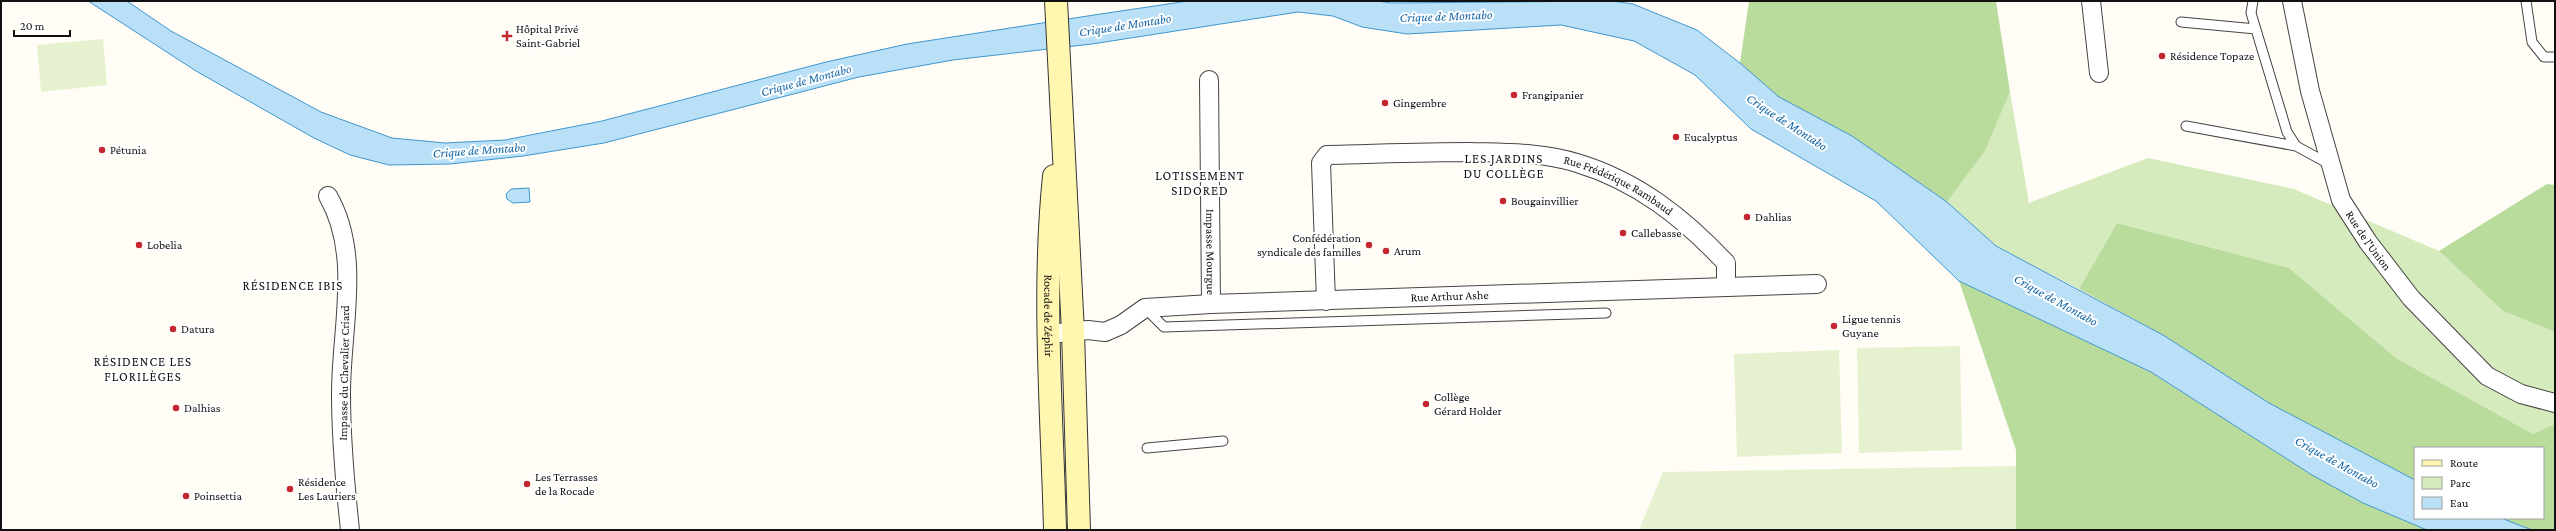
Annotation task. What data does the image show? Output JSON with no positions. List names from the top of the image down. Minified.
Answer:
{"streets":{"main road":["Rocade de Zéphir"],"street":["Rue Frédérique Rambaud","Rue de l'Union","Impasse Mourgue","Rue Arthur Ashe","Impasse du Chevalier Criard"]},"crossings":[["Rue Frédérique Rambaud","Rue Arthur Ashe"],["Impasse Mourgue","Rue Arthur Ashe"]],"districts":["LES JARDINS DU COLLÈGE","LOTISSEMENT SIDORED","RÉSIDENCE IBIS","RÉSIDENCE LES FLORILÈGES"],"water":["Crique de Montabo"],"places":{"health":["Hôpital Privé Saint-Gabriel"],"other":["Résidence Topaze","Frangipanier","Gingembre","Eucalyptus","Pétunia","Bougainvillier","Dahlias","Callebasse","Lobelia","Confédération syndicale des familles","Arum","Ligue tennis Guyane","Datura","Collège Gérard Holder","Dalhias","Les Terrasses de la Rocade","Résidence Les Lauriers","Poinsettia"]},"legend":["Route","Parc","Eau"],"scale_bar":"20 m"}
